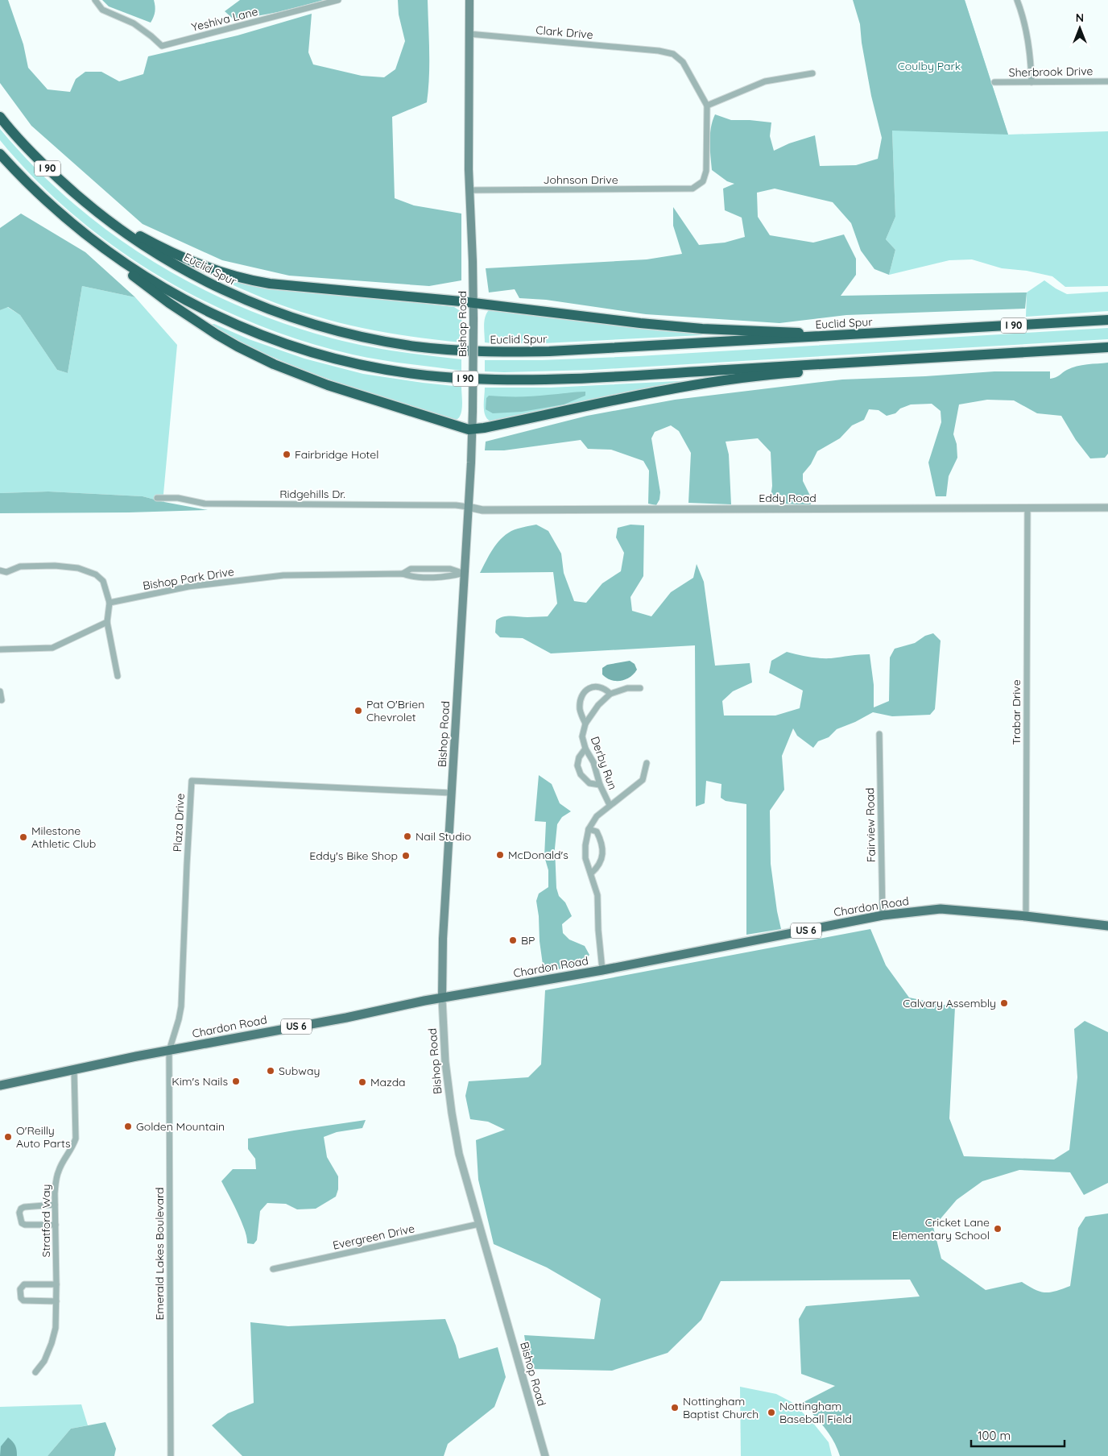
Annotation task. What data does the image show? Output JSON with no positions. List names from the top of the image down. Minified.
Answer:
{"streets":{"highway":["I 90","Euclid Spur"],"main road":["Bishop Road","Chardon Road","US 6"],"street":["Yeshiva Lane","Clark Drive","Sherbrook Drive","Johnson Drive","Ridgehills Dr.","Eddy Road","Bishop Park Drive","Trabar Drive","Derby Run","Plaza Drive","Fairview Road","Stratford Way","Evergreen Drive","Emerald Lakes Boulevard"]},"crossings":[["Clark Drive","Johnson Drive"],["Clark Drive","Bishop Road"],["Johnson Drive","Bishop Road"],["Bishop Road","Ridgehills Dr."],["Bishop Road","Eddy Road"],["Bishop Road","Bishop Park Drive"],["Bishop Road","Plaza Drive"],["Bishop Road","Chardon Road"],["Bishop Road","Evergreen Drive"],["Ridgehills Dr.","Eddy Road"],["Eddy Road","Trabar Drive"],["Trabar Drive","Chardon Road"],["Plaza Drive","Chardon Road"],["Plaza Drive","Emerald Lakes Boulevard"],["Fairview Road","Chardon Road"],["Chardon Road","Stratford Way"],["Chardon Road","Emerald Lakes Boulevard"]],"parks":["Coulby Park"],"places":["Fairbridge Hotel","Pat O'Brien Chevrolet","Nail Studio","Milestone Athletic Club","McDonald's","Eddy's Bike Shop","BP","Calvary Assembly","Subway","Kim's Nails","Mazda","Golden Mountain","O'Reilly Auto Parts","Cricket Lane Elementary School","Nottingham Baptist Church","Nottingham Baseball Field"],"scale_bar":"100 m","north":"top"}
